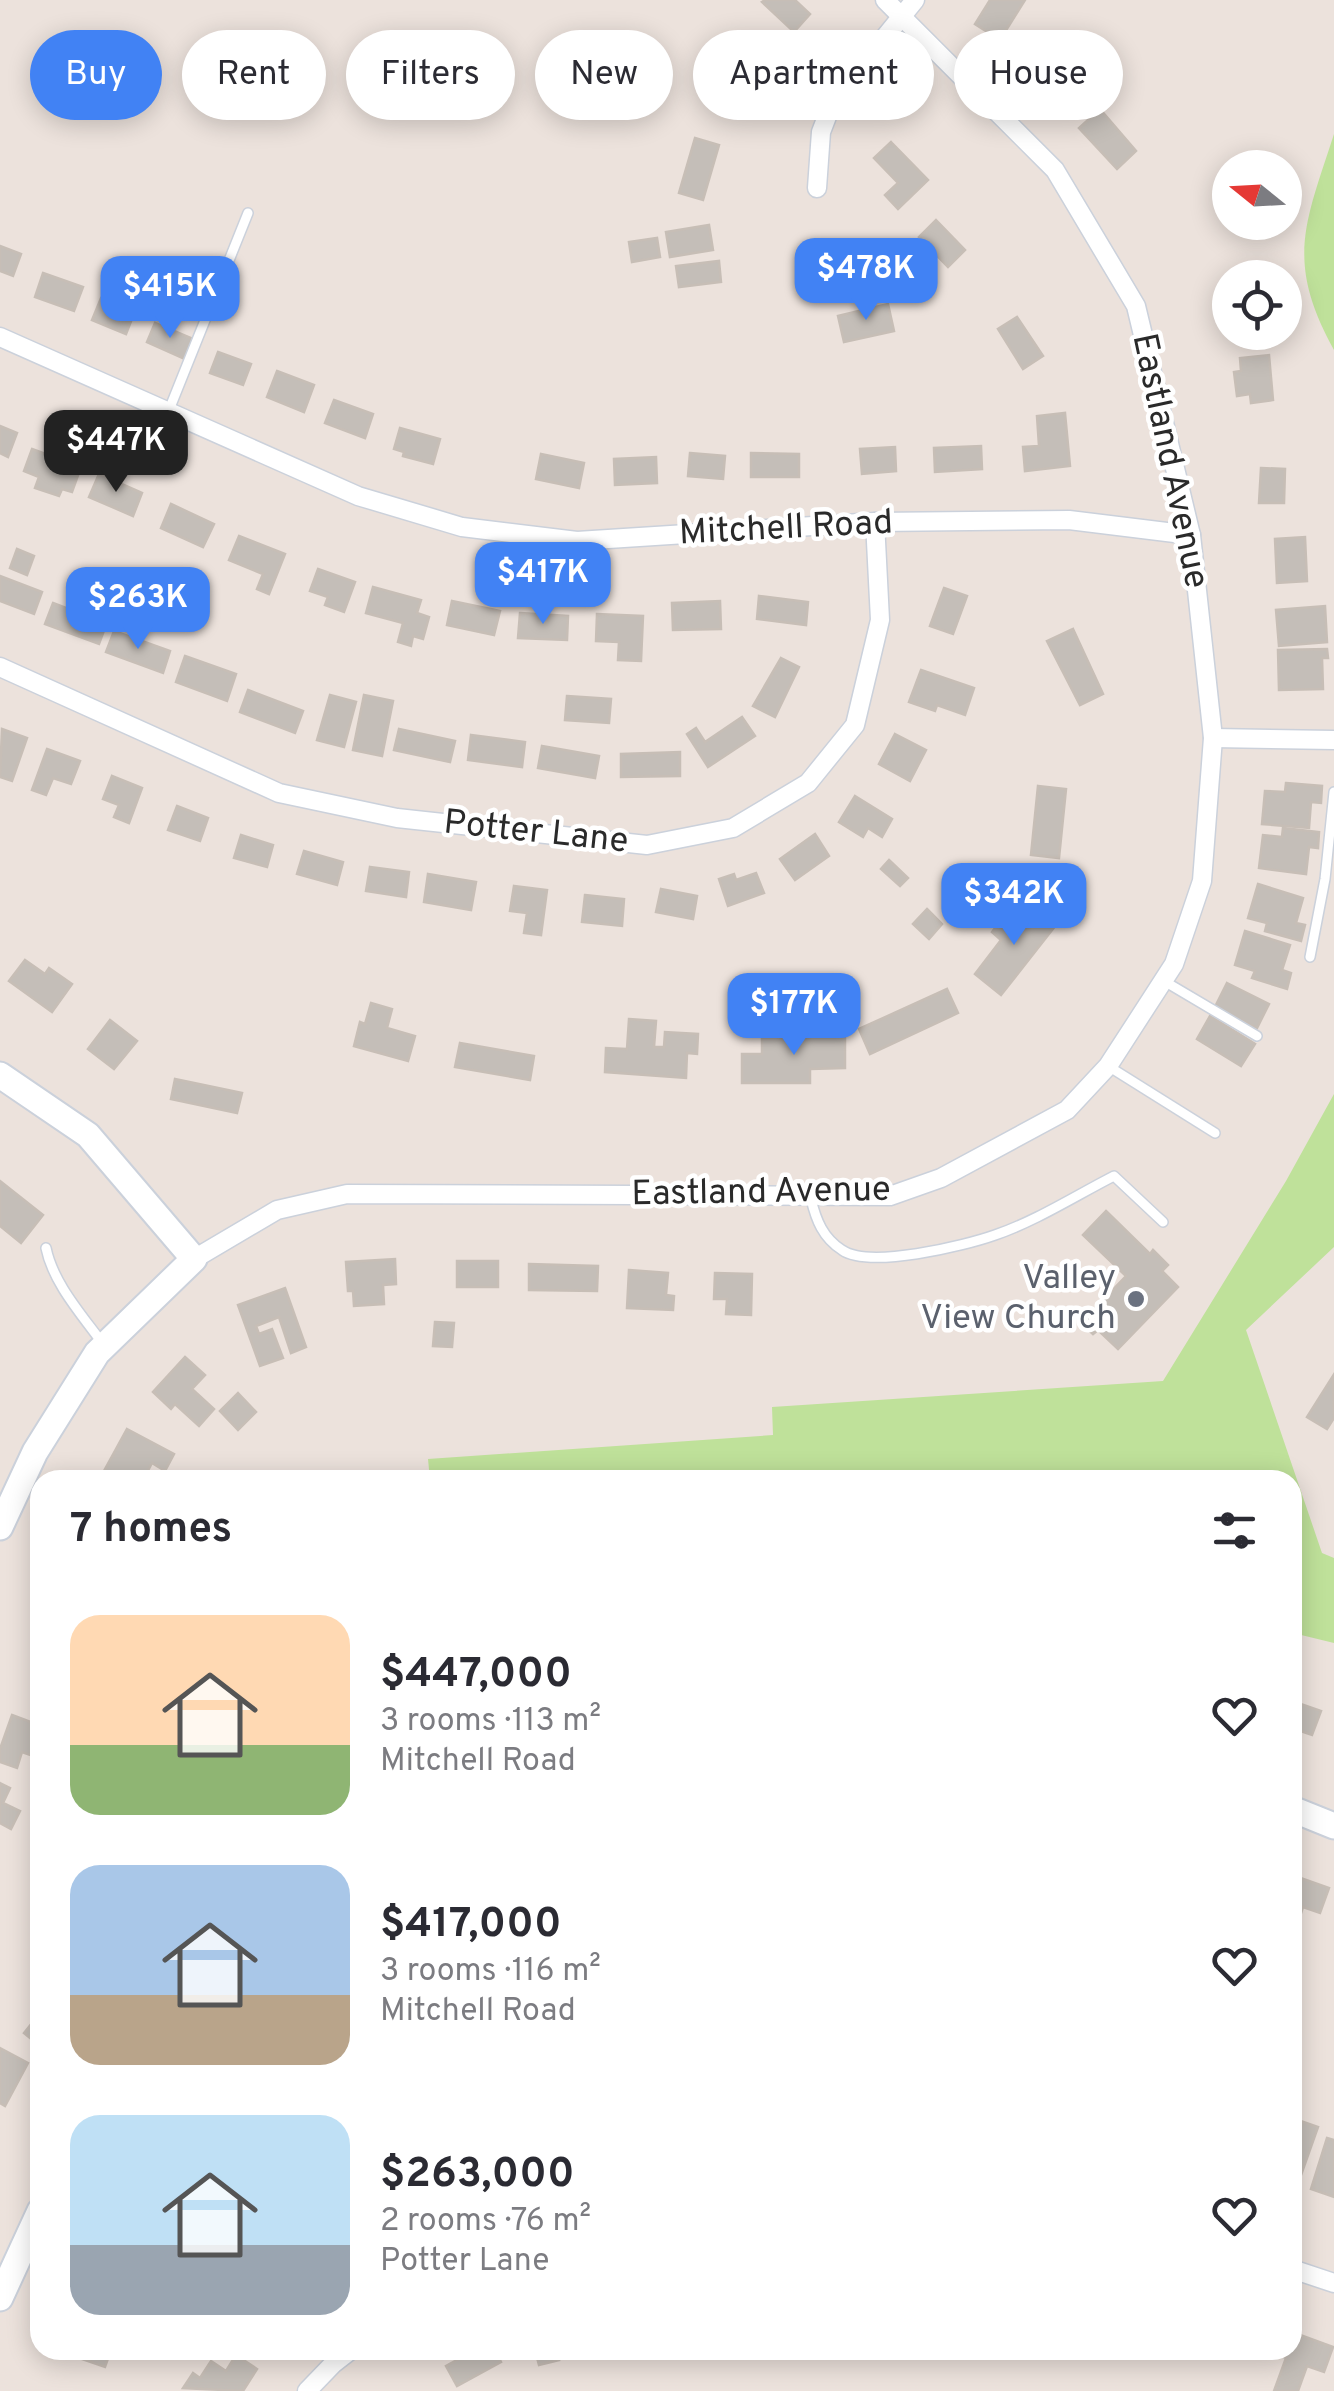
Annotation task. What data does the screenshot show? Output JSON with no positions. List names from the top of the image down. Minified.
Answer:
{"streets":{"street":["Eastland Avenue","Mitchell Road","Potter Lane"]},"crossings":[["Eastland Avenue","Mitchell Road"],["Mitchell Road","Potter Lane"]],"places":["Valley View Church"],"north":"left","page":{"chip":["Buy","Rent","Filters","New","Apartment","House"],"price":["$478K","$415K","$447K","$417K","$263K","$342K","$177K"],"heading":"7 homes","list":[{"name":"$447,000","note":"3 rooms · 113 m² · Mitchell Road"},{"name":"$417,000","note":"3 rooms · 116 m² · Mitchell Road"},{"name":"$263,000","note":"2 rooms · 76 m² · Potter Lane"}]}}
